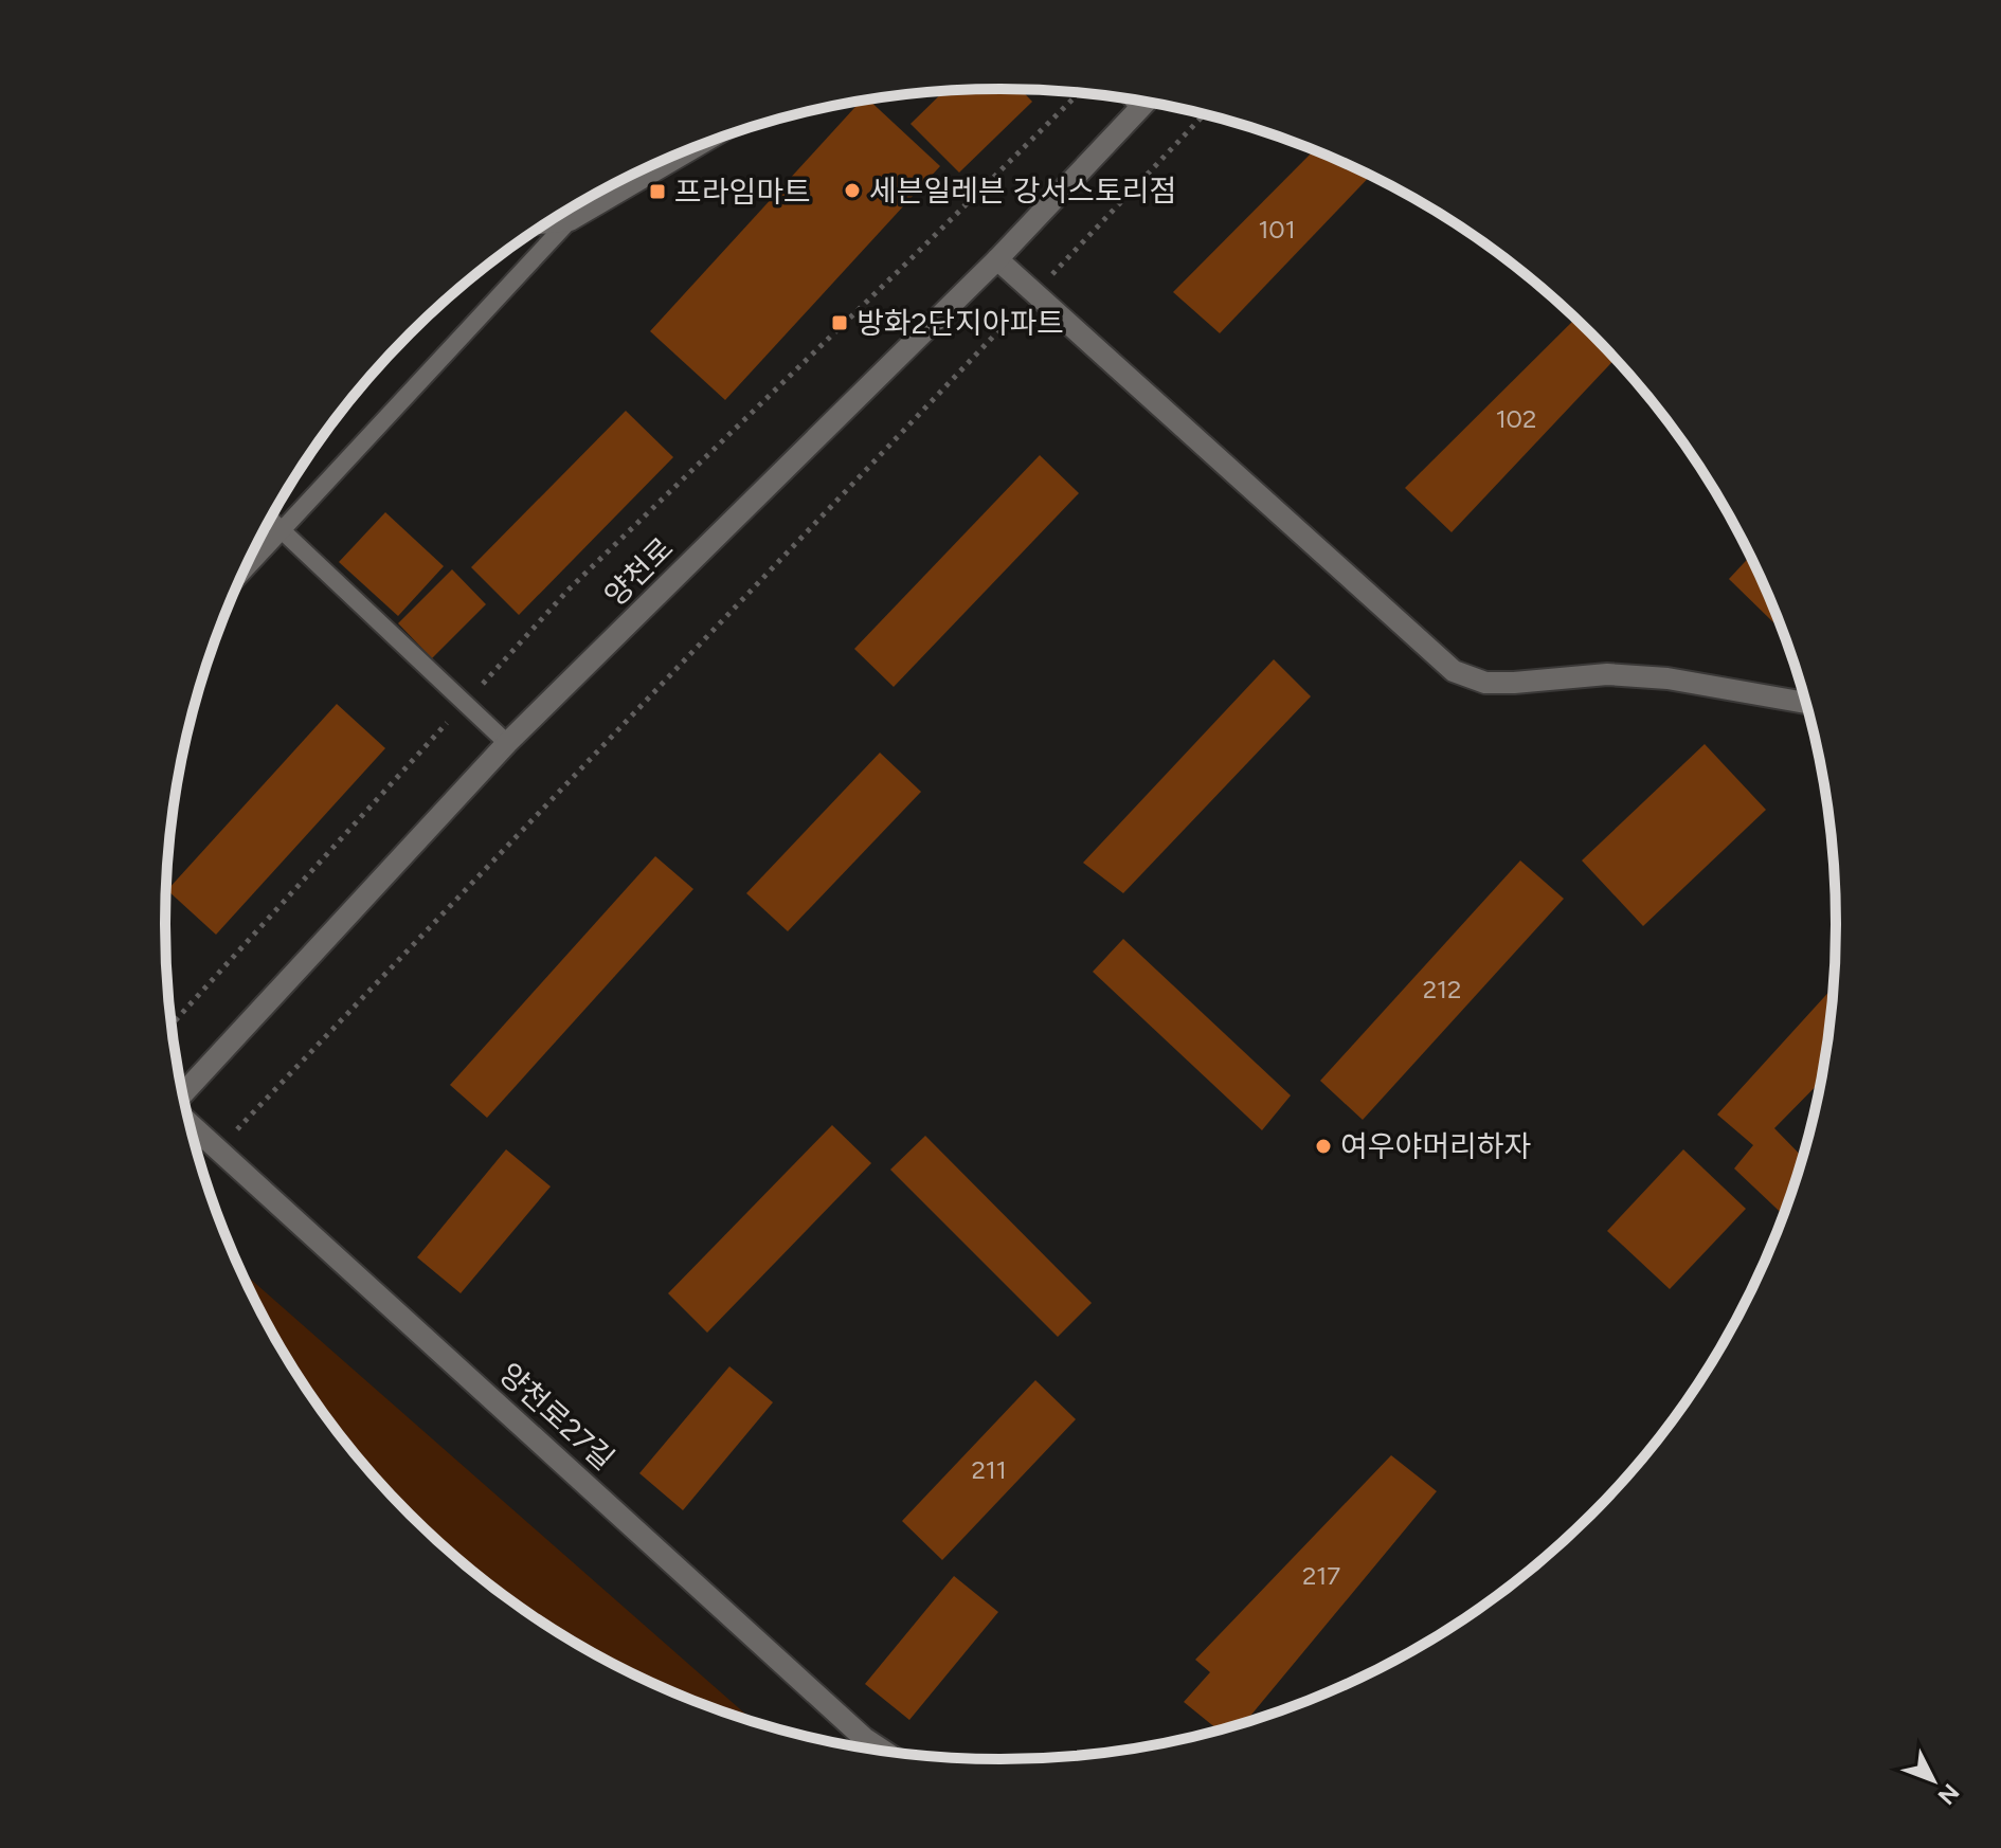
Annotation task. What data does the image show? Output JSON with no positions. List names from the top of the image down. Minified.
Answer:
{"streets":{"street":["양천로","양천로27길"]},"places":{"other":["세븐일레븐 강서스토리점","여우야머리하자"],"transit":["프라임마트","방화2단지아파트"]},"house_numbers":["101","102","212","211","217"],"north":"bottom right"}
